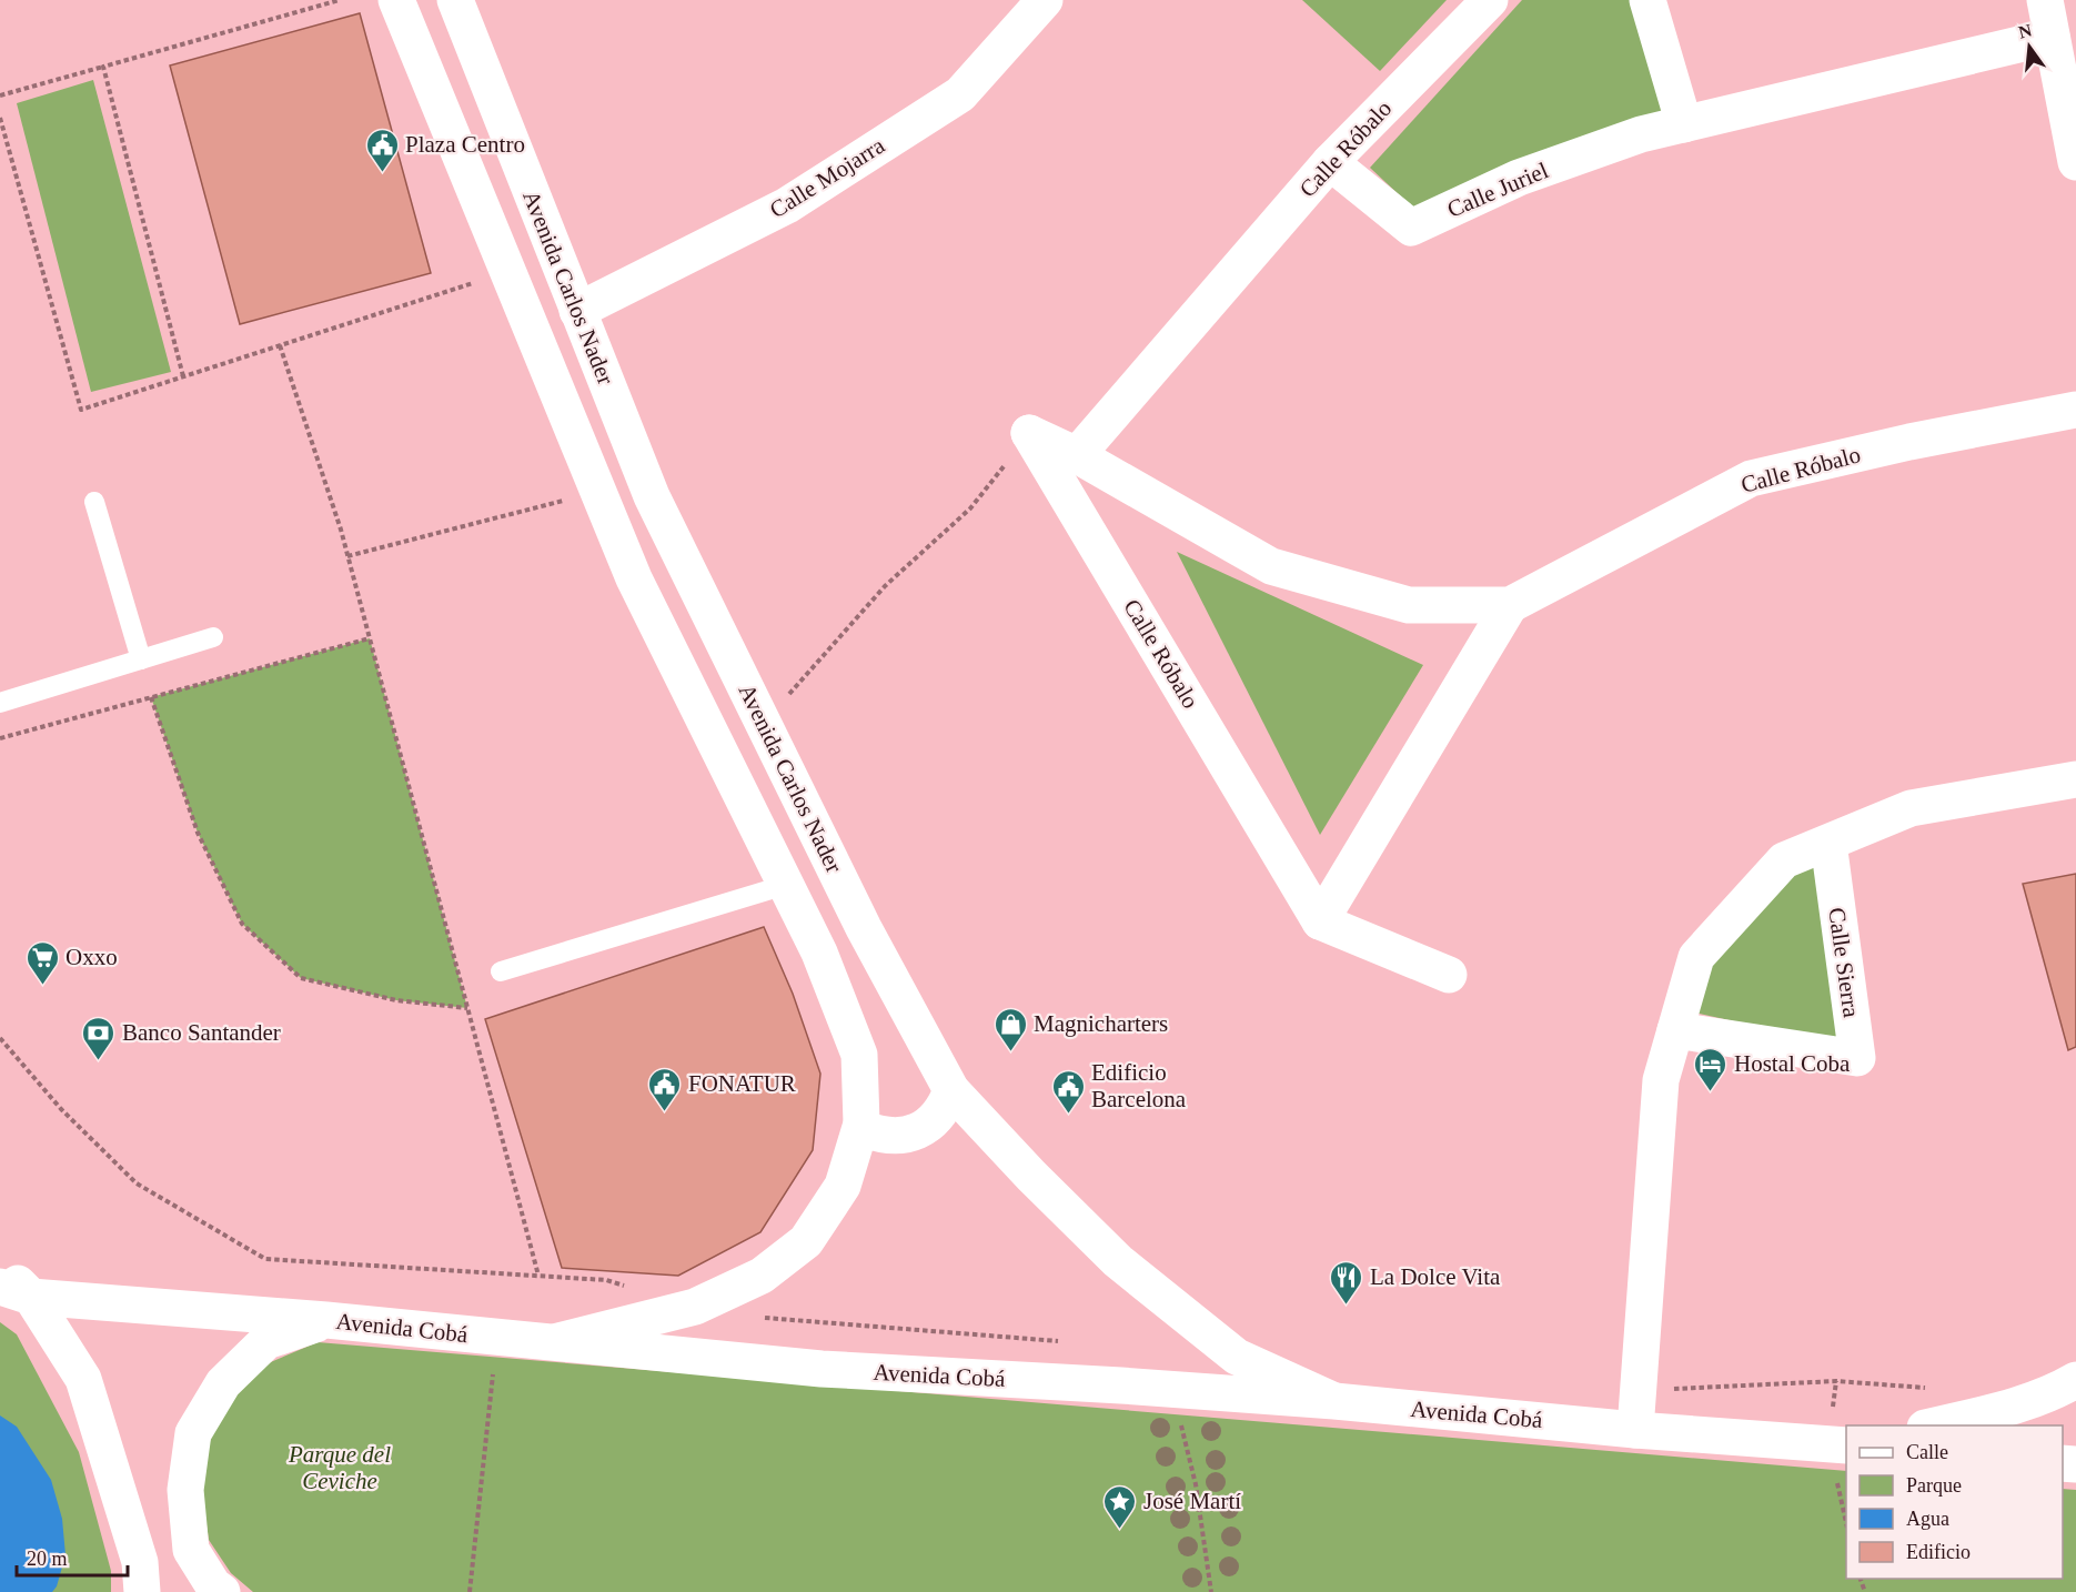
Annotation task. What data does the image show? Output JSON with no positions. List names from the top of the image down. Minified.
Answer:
{"streets":{"street":["Calle Róbalo","Calle Mojarra","Calle Juriel","Avenida Carlos Nader","Calle Sierra","Avenida Cobá"]},"crossings":[["Calle Róbalo","Calle Juriel"],["Calle Mojarra","Avenida Carlos Nader"],["Avenida Carlos Nader","Avenida Cobá"]],"parks":["Parque del Ceviche"],"places":{"public building":["Plaza Centro","FONATUR","Edificio Barcelona"],"supermarket":["Oxxo"],"shop":["Magnicharters"],"bank":["Banco Santander"],"hotel":["Hostal Coba"],"restaurant":["La Dolce Vita"],"place":["José Martí"]},"legend":["Calle","Parque","Agua","Edificio"],"scale_bar":"20 m","north":"top"}
